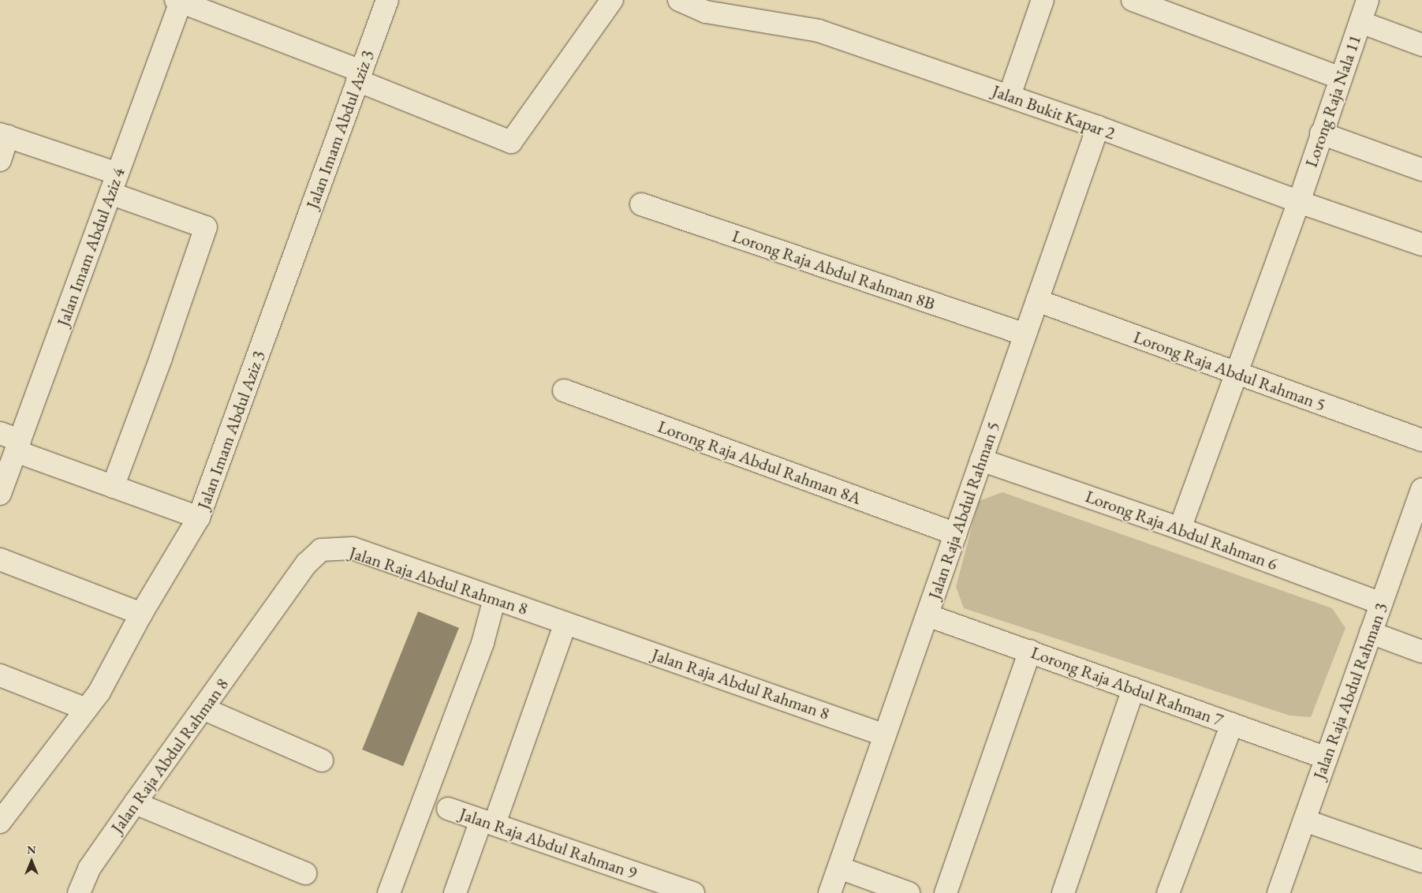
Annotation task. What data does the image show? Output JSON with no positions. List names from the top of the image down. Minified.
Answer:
{"streets":{"street":["Lorong Raja Nala 11","Jalan Bukit Kapar 2","Jalan Imam Abdul Aziz 3","Jalan Imam Abdul Aziz 4","Lorong Raja Abdul Rahman 8B","Lorong Raja Abdul Rahman 5","Lorong Raja Abdul Rahman 8A","Jalan Raja Abdul Rahman 5","Lorong Raja Abdul Rahman 6","Jalan Raja Abdul Rahman 8","Lorong Raja Abdul Rahman 7","Jalan Raja Abdul Rahman 3","Jalan Raja Abdul Rahman 9"]},"crossings":[["Lorong Raja Nala 11","Jalan Bukit Kapar 2"],["Lorong Raja Nala 11","Lorong Raja Abdul Rahman 5"],["Lorong Raja Nala 11","Lorong Raja Abdul Rahman 6"],["Jalan Bukit Kapar 2","Jalan Raja Abdul Rahman 5"],["Lorong Raja Abdul Rahman 8B","Jalan Raja Abdul Rahman 5"],["Lorong Raja Abdul Rahman 5","Jalan Raja Abdul Rahman 5"],["Lorong Raja Abdul Rahman 8A","Jalan Raja Abdul Rahman 5"],["Jalan Raja Abdul Rahman 5","Lorong Raja Abdul Rahman 6"],["Jalan Raja Abdul Rahman 5","Jalan Raja Abdul Rahman 8"],["Jalan Raja Abdul Rahman 5","Lorong Raja Abdul Rahman 7"],["Lorong Raja Abdul Rahman 6","Jalan Raja Abdul Rahman 3"],["Lorong Raja Abdul Rahman 7","Jalan Raja Abdul Rahman 3"]],"north":"top"}
